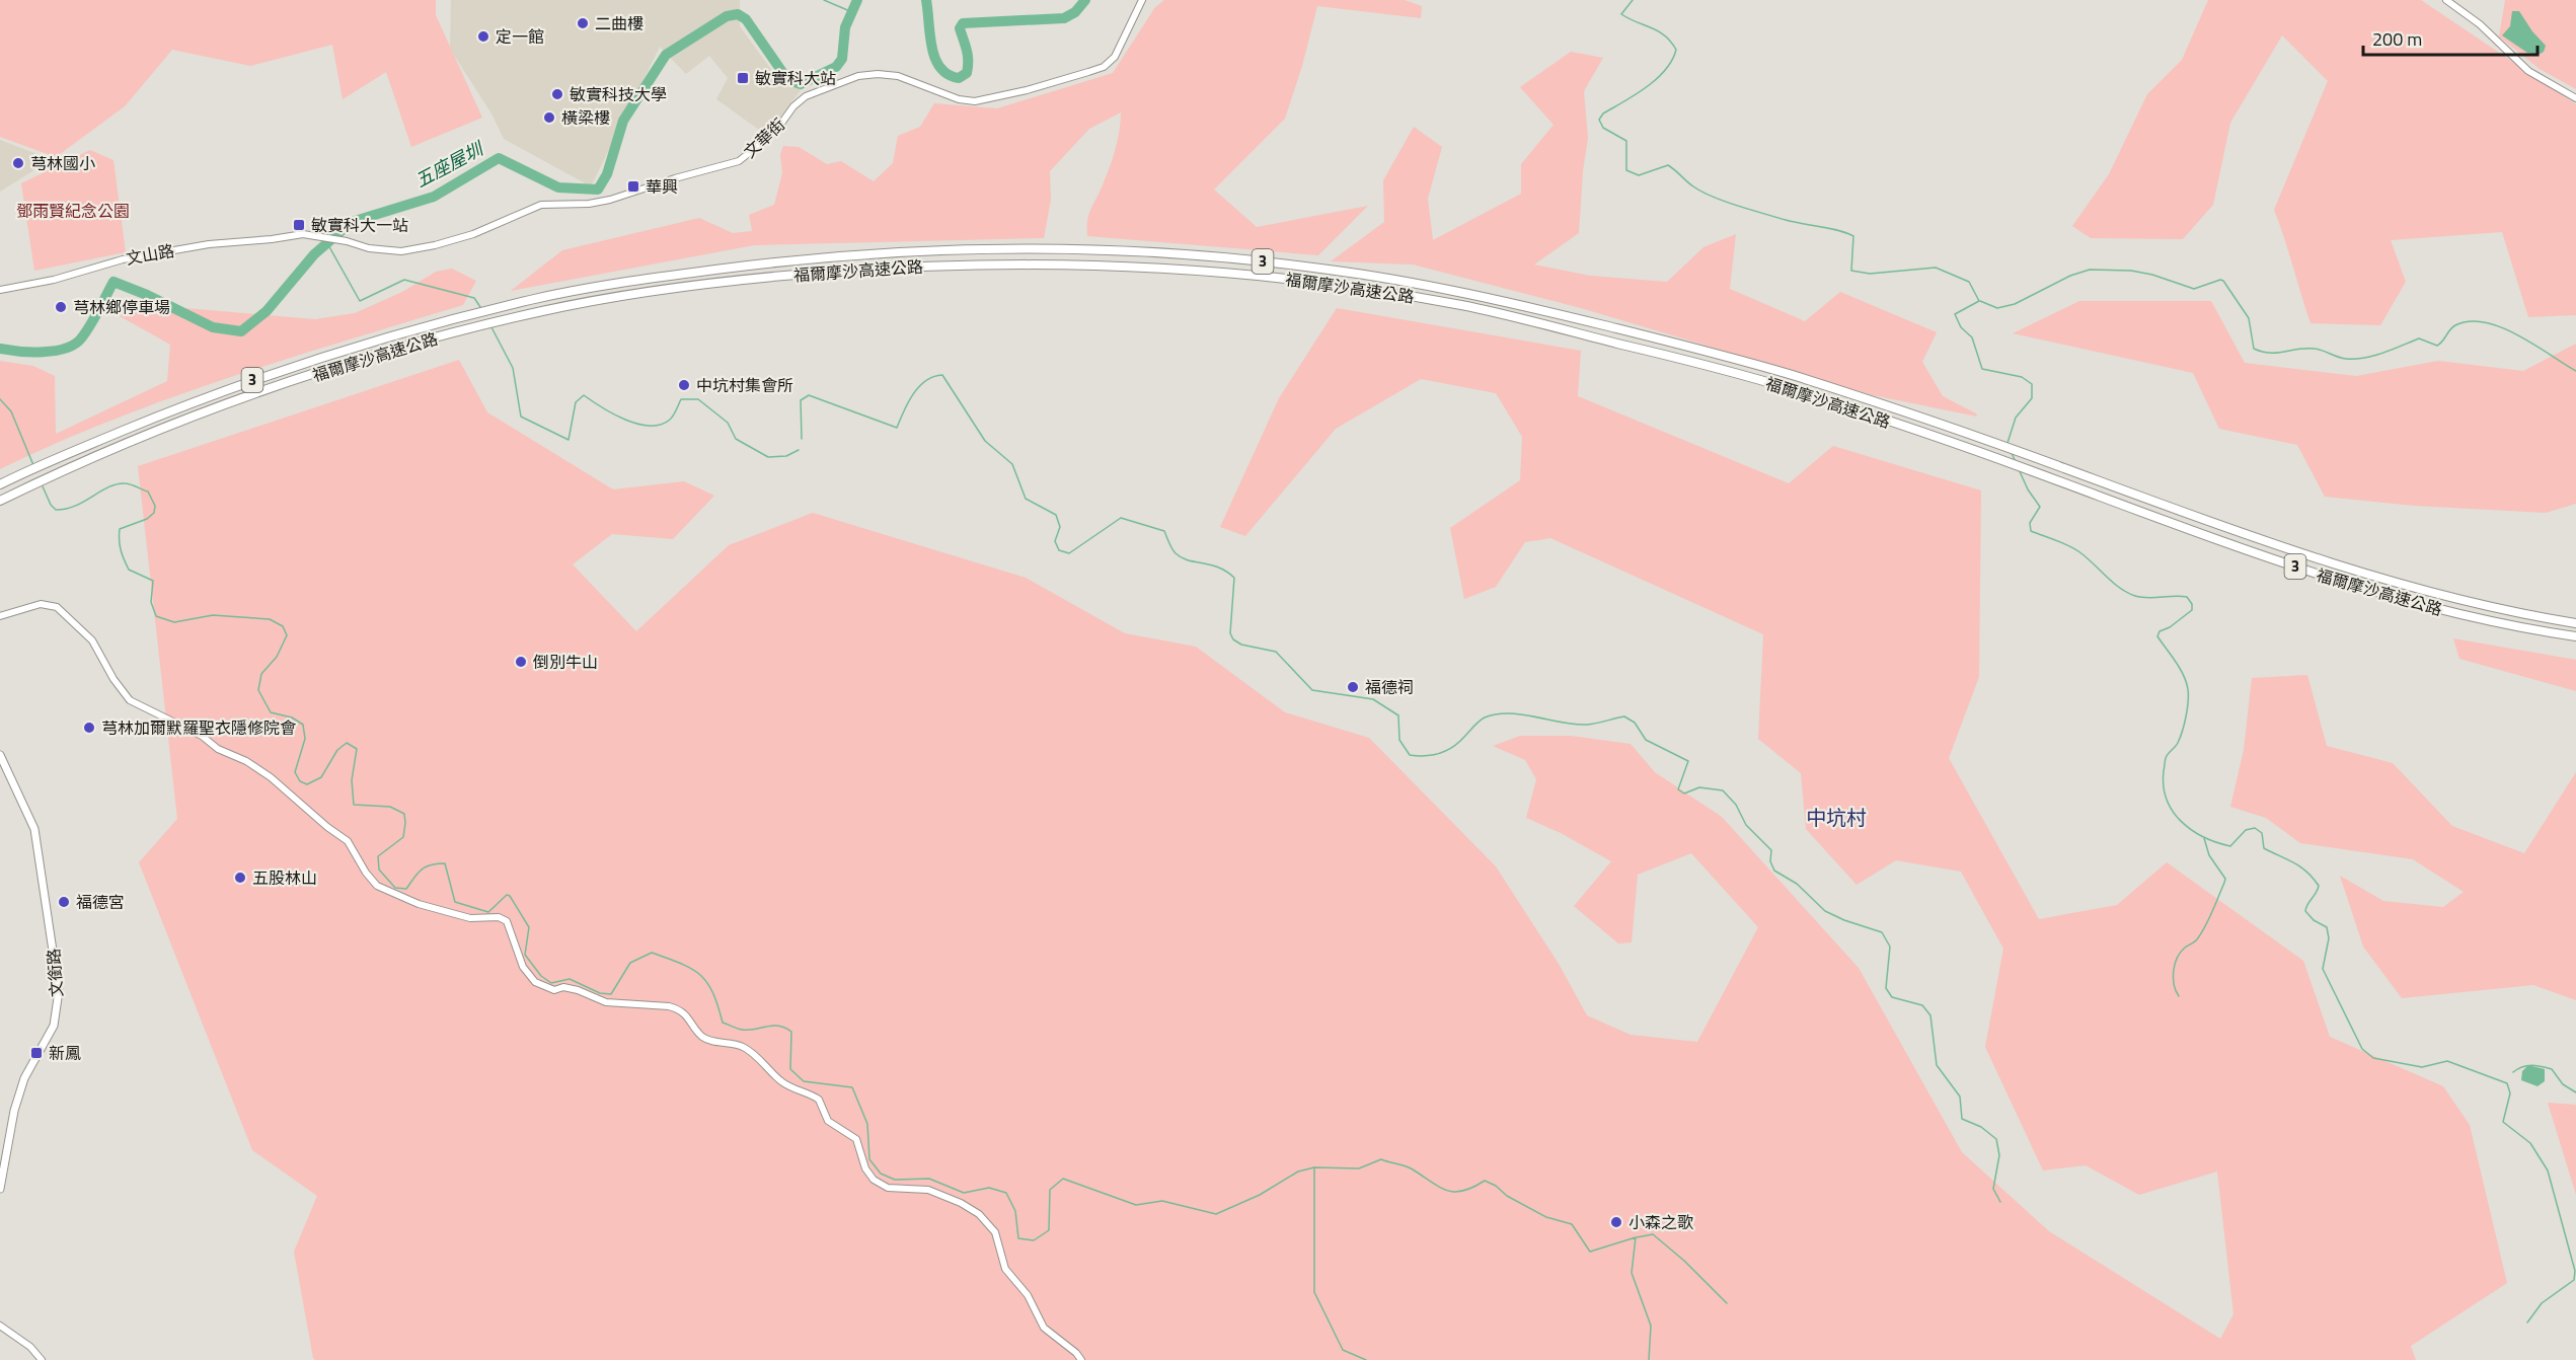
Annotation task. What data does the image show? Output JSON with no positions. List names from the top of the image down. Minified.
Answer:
{"streets":{"highway":["3","福爾摩沙高速公路"],"main road":["文銜路"],"street":["文華街","文山路"]},"crossings":[["文華街","文山路"]],"districts":["中坑村"],"water":["五座屋圳"],"parks":["鄧雨賢紀念公園"],"places":{"other":["二曲樓","定一館","敏實科技大學","橫梁樓","芎林國小","芎林鄉停車場","中坑村集會所","倒別牛山","福德祠","芎林加爾默羅聖衣隱修院會","五股林山","福德宮","小森之歌"],"transit":["敏實科大站","華興","敏實科大一站","新鳳"]},"scale_bar":"200 m"}
